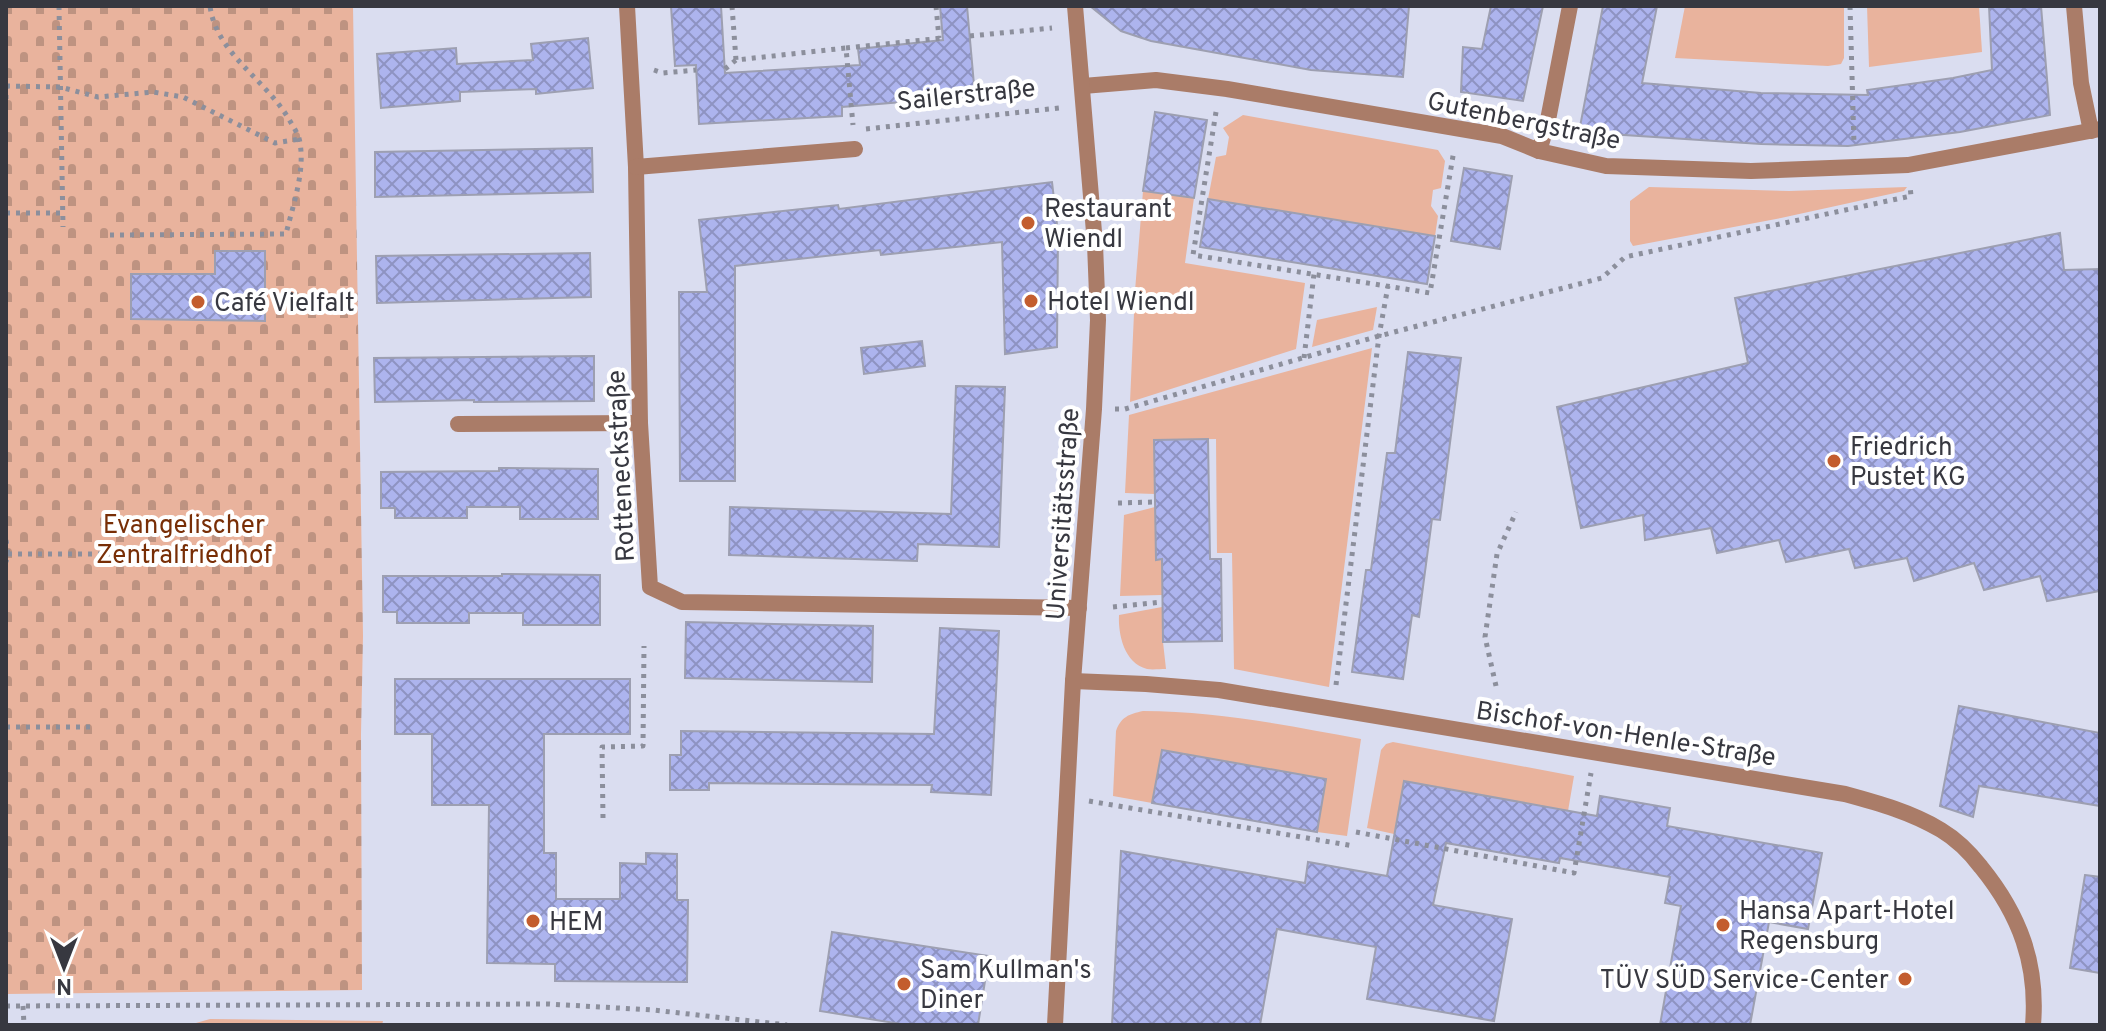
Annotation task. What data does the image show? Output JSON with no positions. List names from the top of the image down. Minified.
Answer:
{"streets":{"street":["Gutenbergstraße","Rotteneckstraße","Universitätsstraße","Bischof-von-Henle-Straße"],"path":["Sailerstraße"]},"crossings":[["Sailerstraße","Universitätsstraße"],["Gutenbergstraße","Universitätsstraße"],["Rotteneckstraße","Universitätsstraße"],["Universitätsstraße","Bischof-von-Henle-Straße"]],"parks":["Evangelischer Zentralfriedhof"],"places":["Restaurant Wiendl","Hotel Wiendl","Café Vielfalt","Friedrich Pustet KG","HEM","Hansa Apart-Hotel Regensburg","TÜV SÜD Service-Center","Sam Kullman's Diner"],"north":"bottom"}
